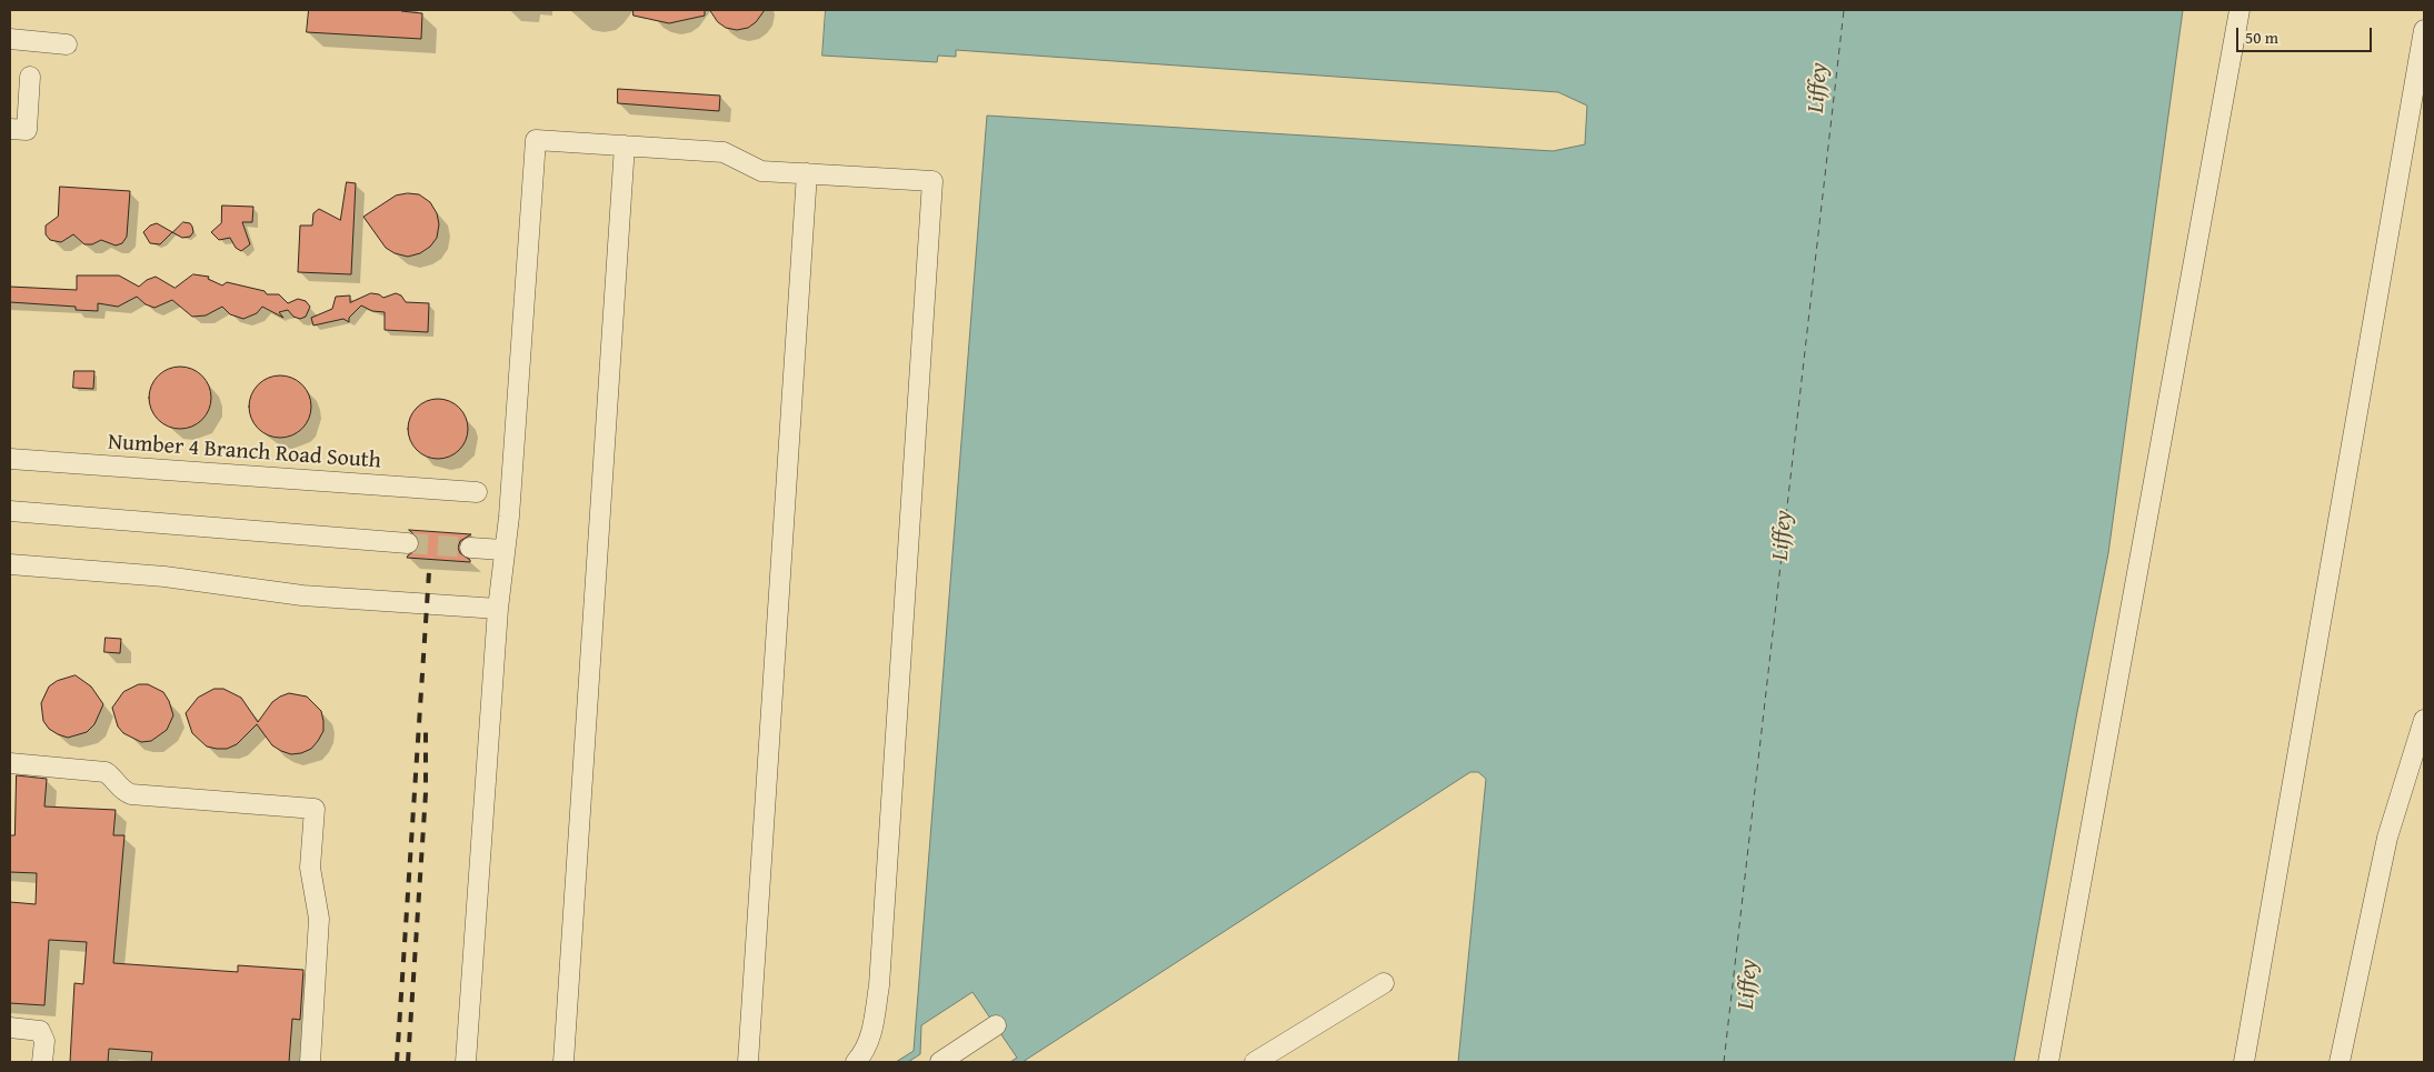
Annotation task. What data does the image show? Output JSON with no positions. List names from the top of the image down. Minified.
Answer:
{"streets":{"street":["Number 4 Branch Road South"]},"water":["Liffey"],"scale_bar":"50 m"}
